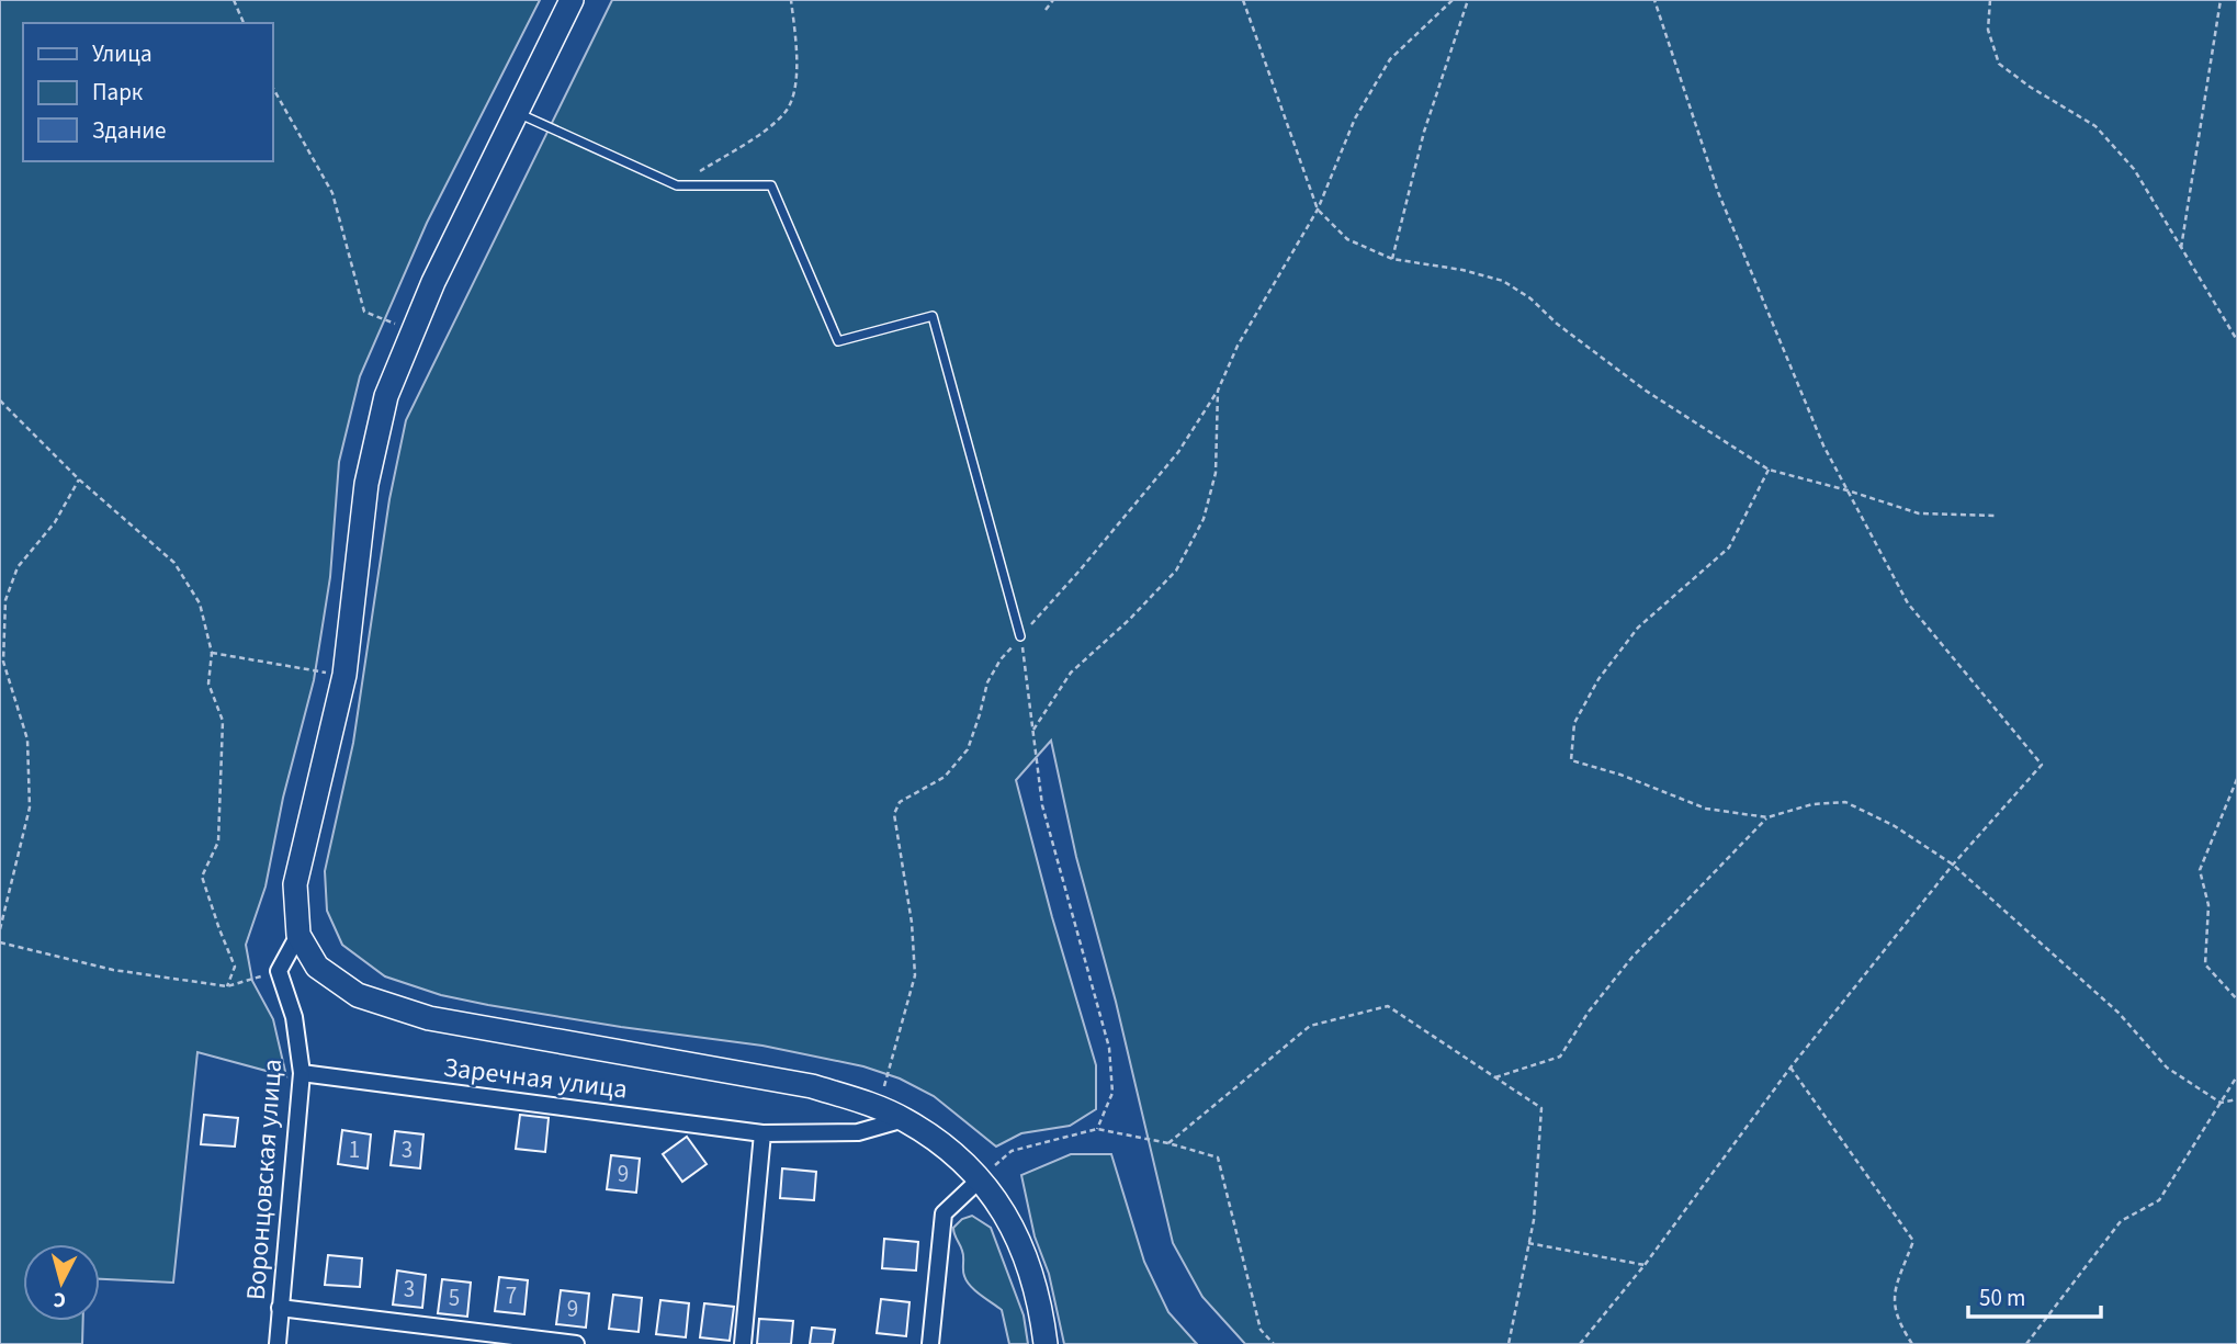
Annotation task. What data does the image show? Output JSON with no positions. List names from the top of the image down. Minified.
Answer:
{"streets":{"street":["Заречная улица","Воронцовская улица"]},"crossings":[["Заречная улица","Воронцовская улица"]],"house_numbers":["1","3","9","3","7","5","9"],"legend":["Улица","Парк","Здание"],"scale_bar":"50 m","north":"bottom"}
